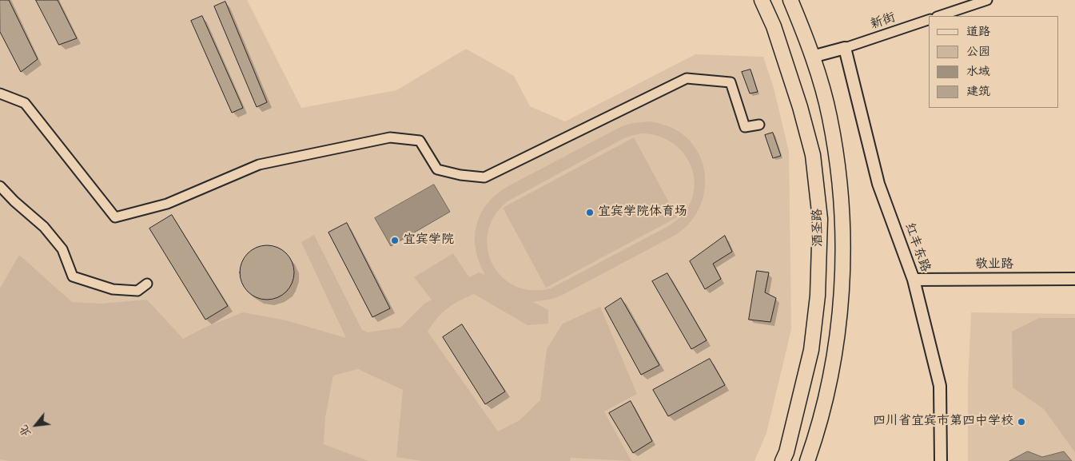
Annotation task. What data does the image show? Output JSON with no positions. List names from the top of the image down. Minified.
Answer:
{"streets":{"highway":["酒圣路"],"street":["新街","红丰东路","敬业路"]},"crossings":[["新街","红丰东路"],["红丰东路","敬业路"]],"places":["宜宾学院体育场","宜宾学院","四川省宜宾市第四中学校"],"legend":["道路","公园","水域","建筑"],"north":"bottom left"}
